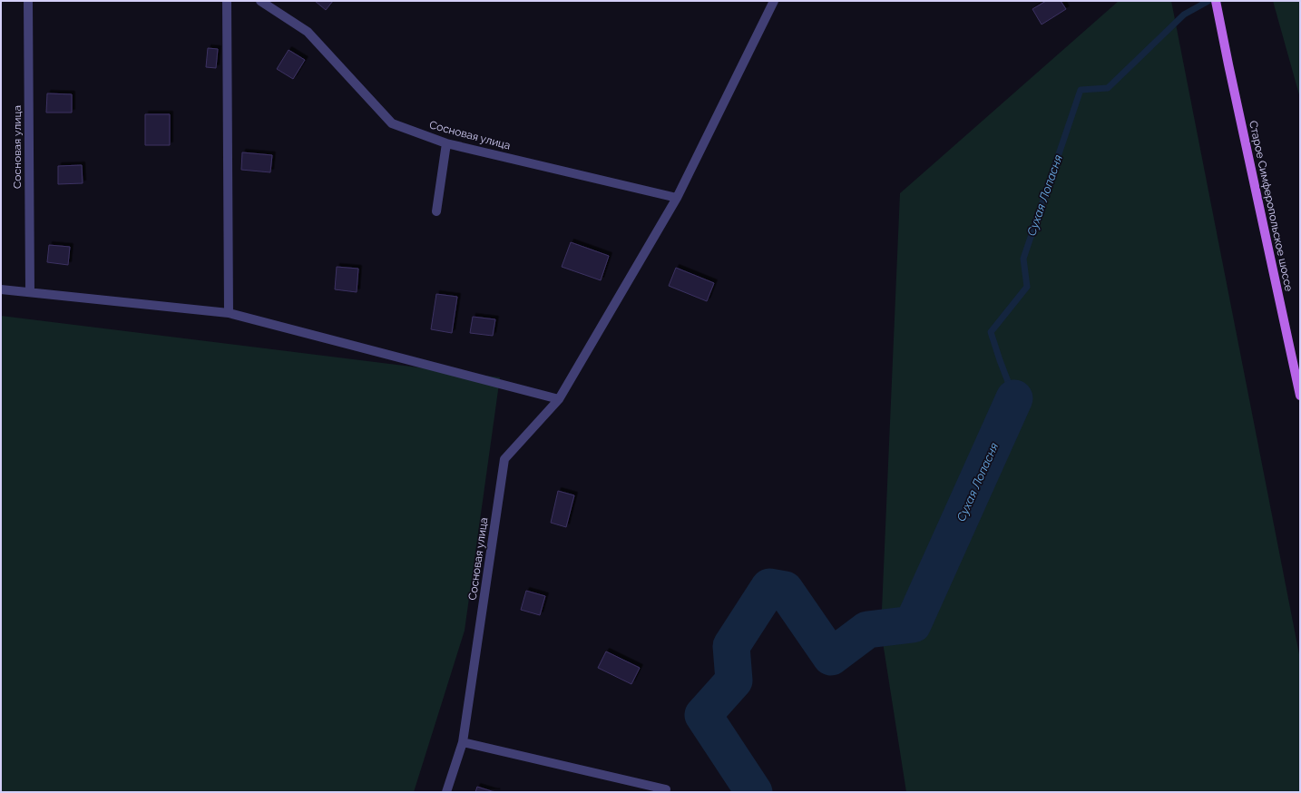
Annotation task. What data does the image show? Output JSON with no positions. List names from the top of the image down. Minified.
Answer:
{"streets":{"main road":["Старое Симферопольское шоссе"],"lane":["Сосновая улица"]},"water":["Сухая Лопасня"]}
